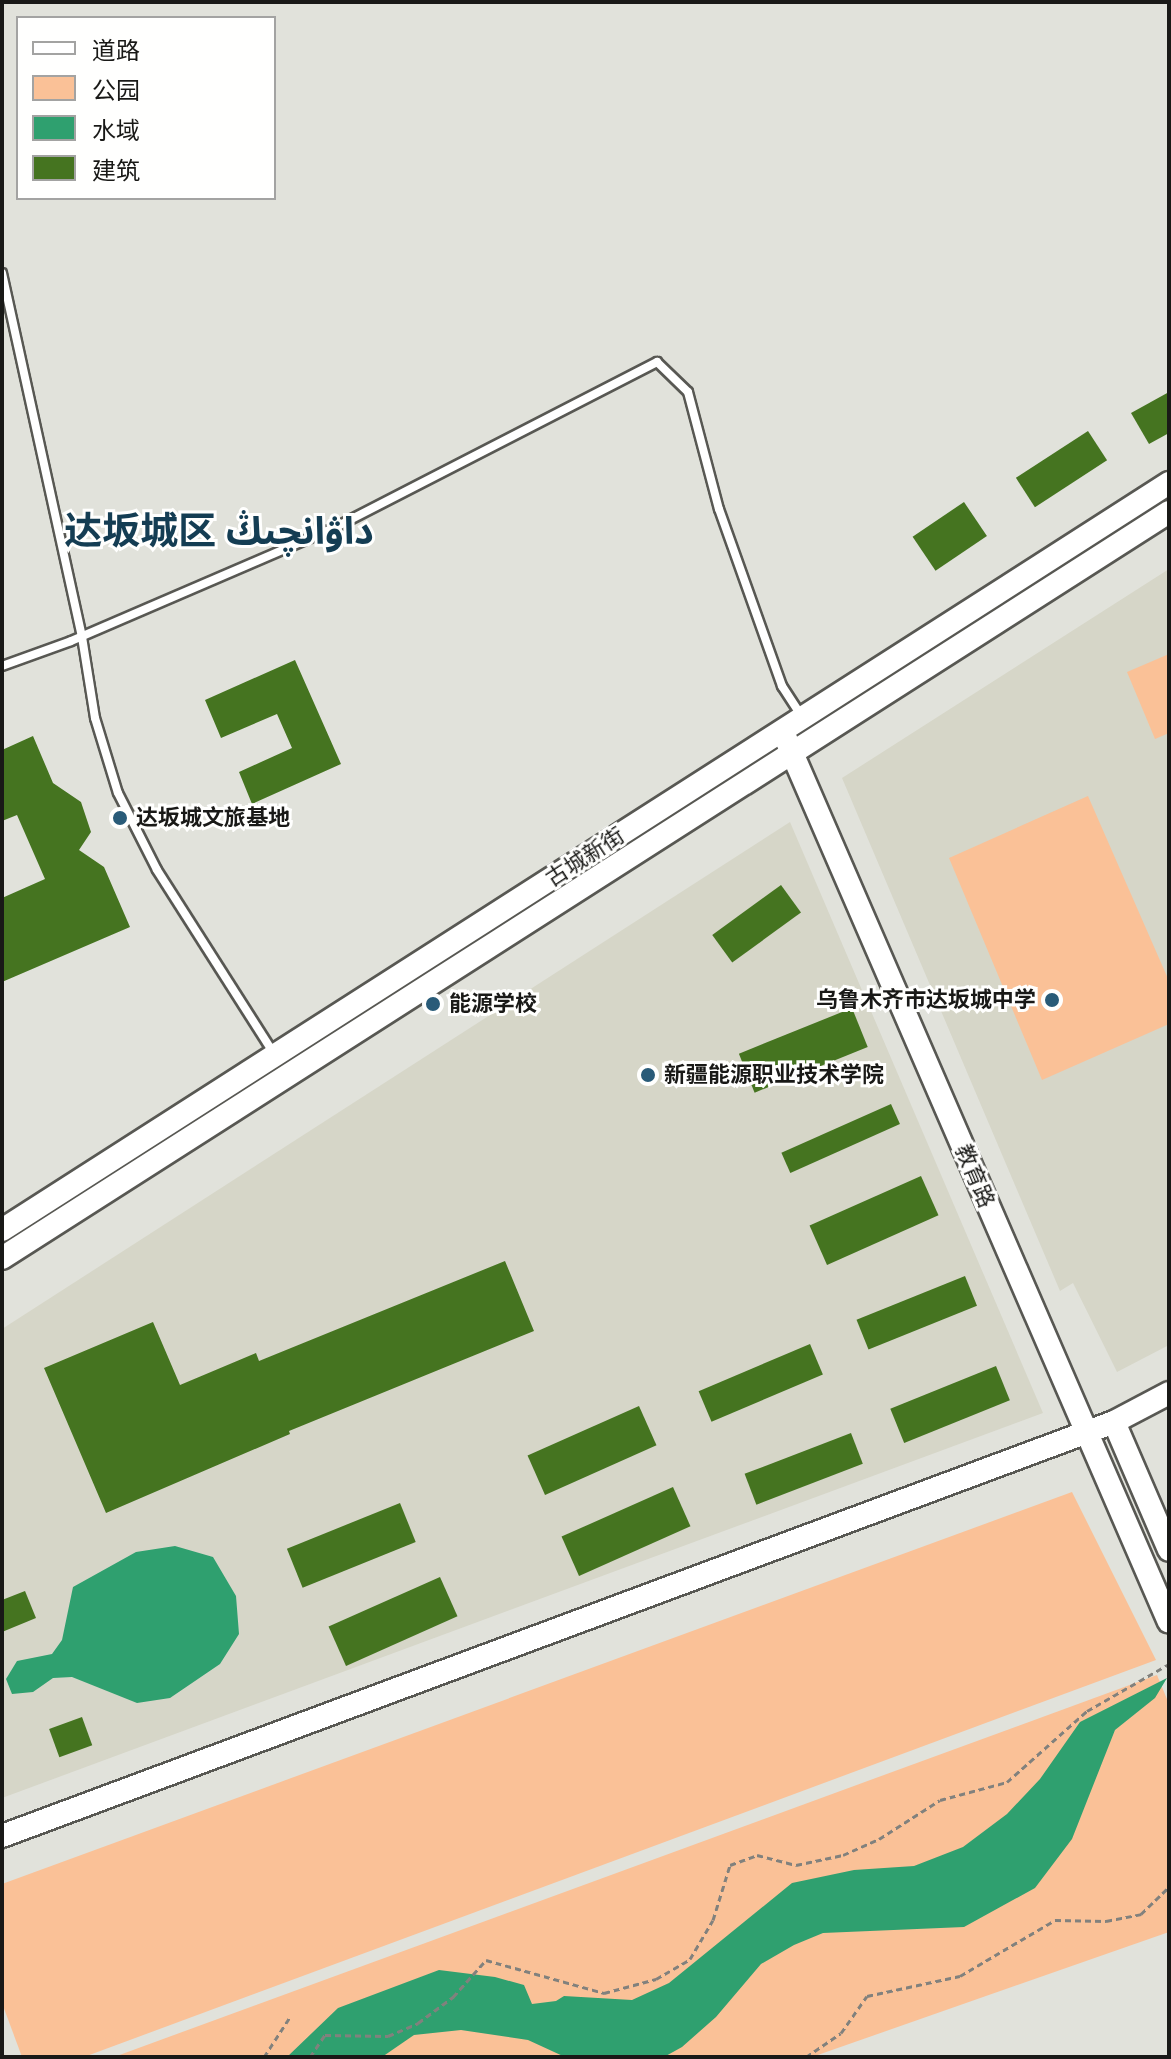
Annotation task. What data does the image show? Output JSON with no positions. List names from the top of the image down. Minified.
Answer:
{"streets":{"main road":["古城新街","教育路"]},"crossings":[["古城新街","教育路"]],"districts":["达坂城区 داۋانچىڭ"],"places":["达坂城文旅基地","乌鲁木齐市达坂城中学","能源学校","新疆能源职业技术学院"],"legend":["道路","公园","水域","建筑"]}
